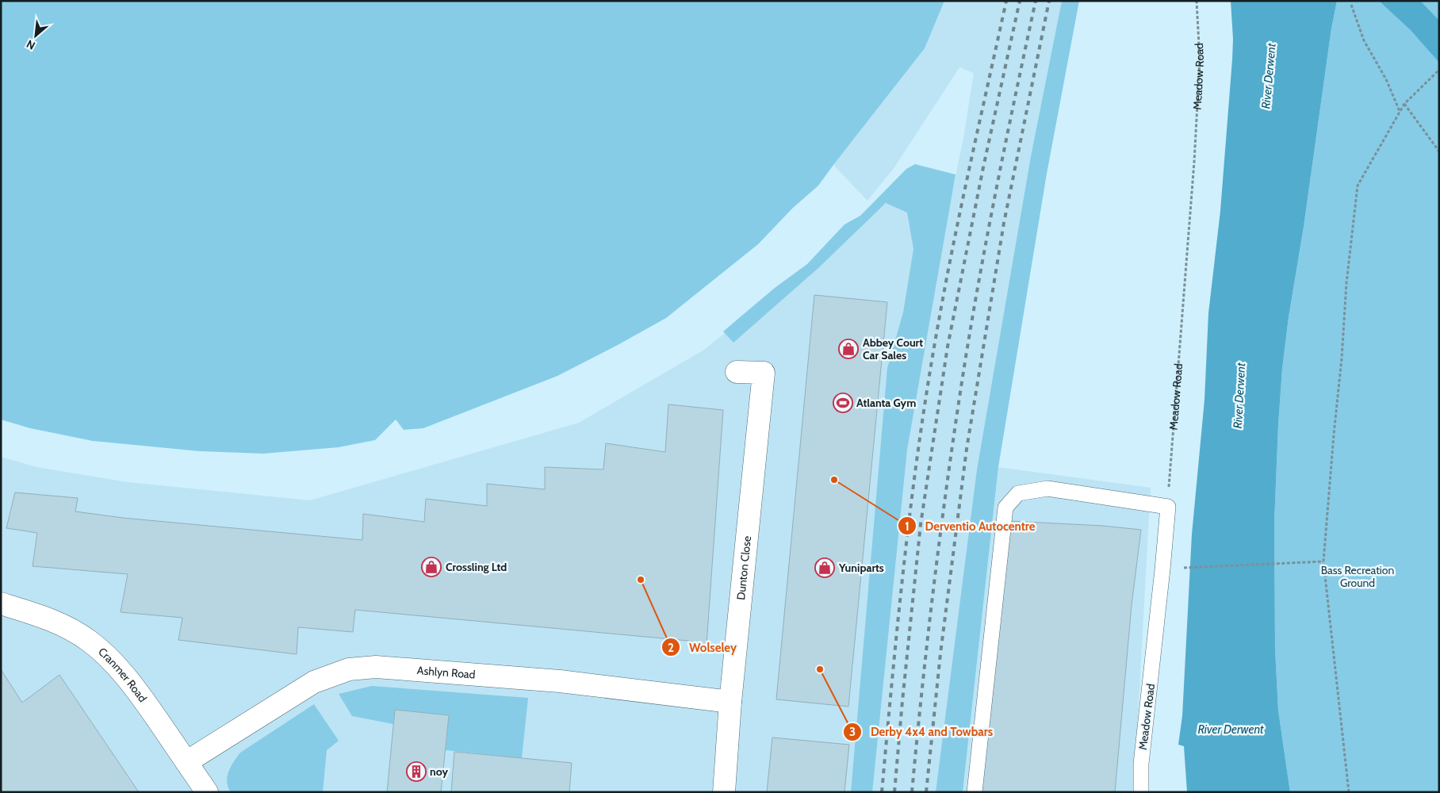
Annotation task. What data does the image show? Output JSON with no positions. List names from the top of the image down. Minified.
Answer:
{"streets":{"street":["Dunton Close","Ashlyn Road","Cranmer Road"],"lane":["Meadow Road"]},"crossings":[["Dunton Close","Ashlyn Road"],["Ashlyn Road","Cranmer Road"]],"water":["River Derwent"],"parks":["Bass Recreation Ground"],"places":{"shop":["Abbey Court Car Sales","Crossling Ltd","Yuniparts"],"sports":["Atlanta Gym"],"other":["Derventio Autocentre","Wolseley","Derby 4x4 and Towbars"],"building":["noy"]},"north":"bottom left"}
